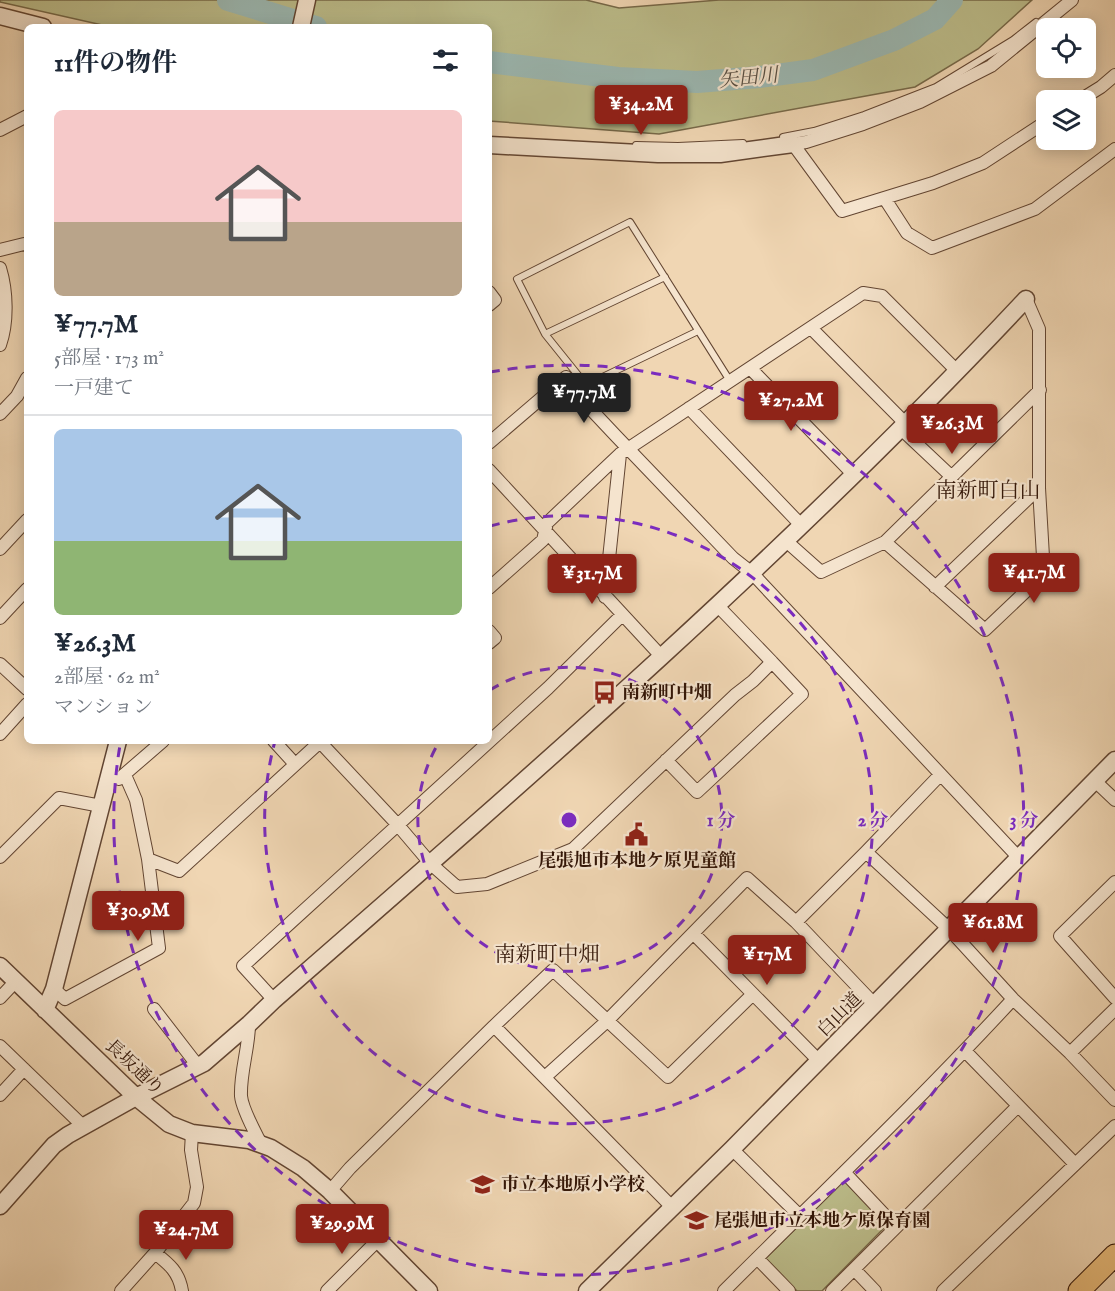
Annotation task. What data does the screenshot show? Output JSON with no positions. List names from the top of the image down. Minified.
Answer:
{"streets":{"street":["白山道","長坂通り"]},"districts":["南新町白山","南新町中畑"],"water":["矢田川"],"places":{"bus stop":["南新町中畑"],"public building":["尾張旭市本地ケ原児童館"],"school or university":["市立本地原小学校","尾張旭市立本地ケ原保育園"]},"page":{"heading":"11件の物件","price":["¥34.2M","¥77.7M","¥27.2M","¥26.3M","¥41.7M","¥31.7M","¥30.9M","¥61.8M","¥17M","¥29.9M","¥24.7M"],"list":[{"name":"¥77.7M","note":"5部屋 · 173 m² · 一戸建て"},{"name":"¥26.3M","note":"2部屋 · 62 m² · マンション"}]},"rings":["1 分","2 分","3 分"]}
